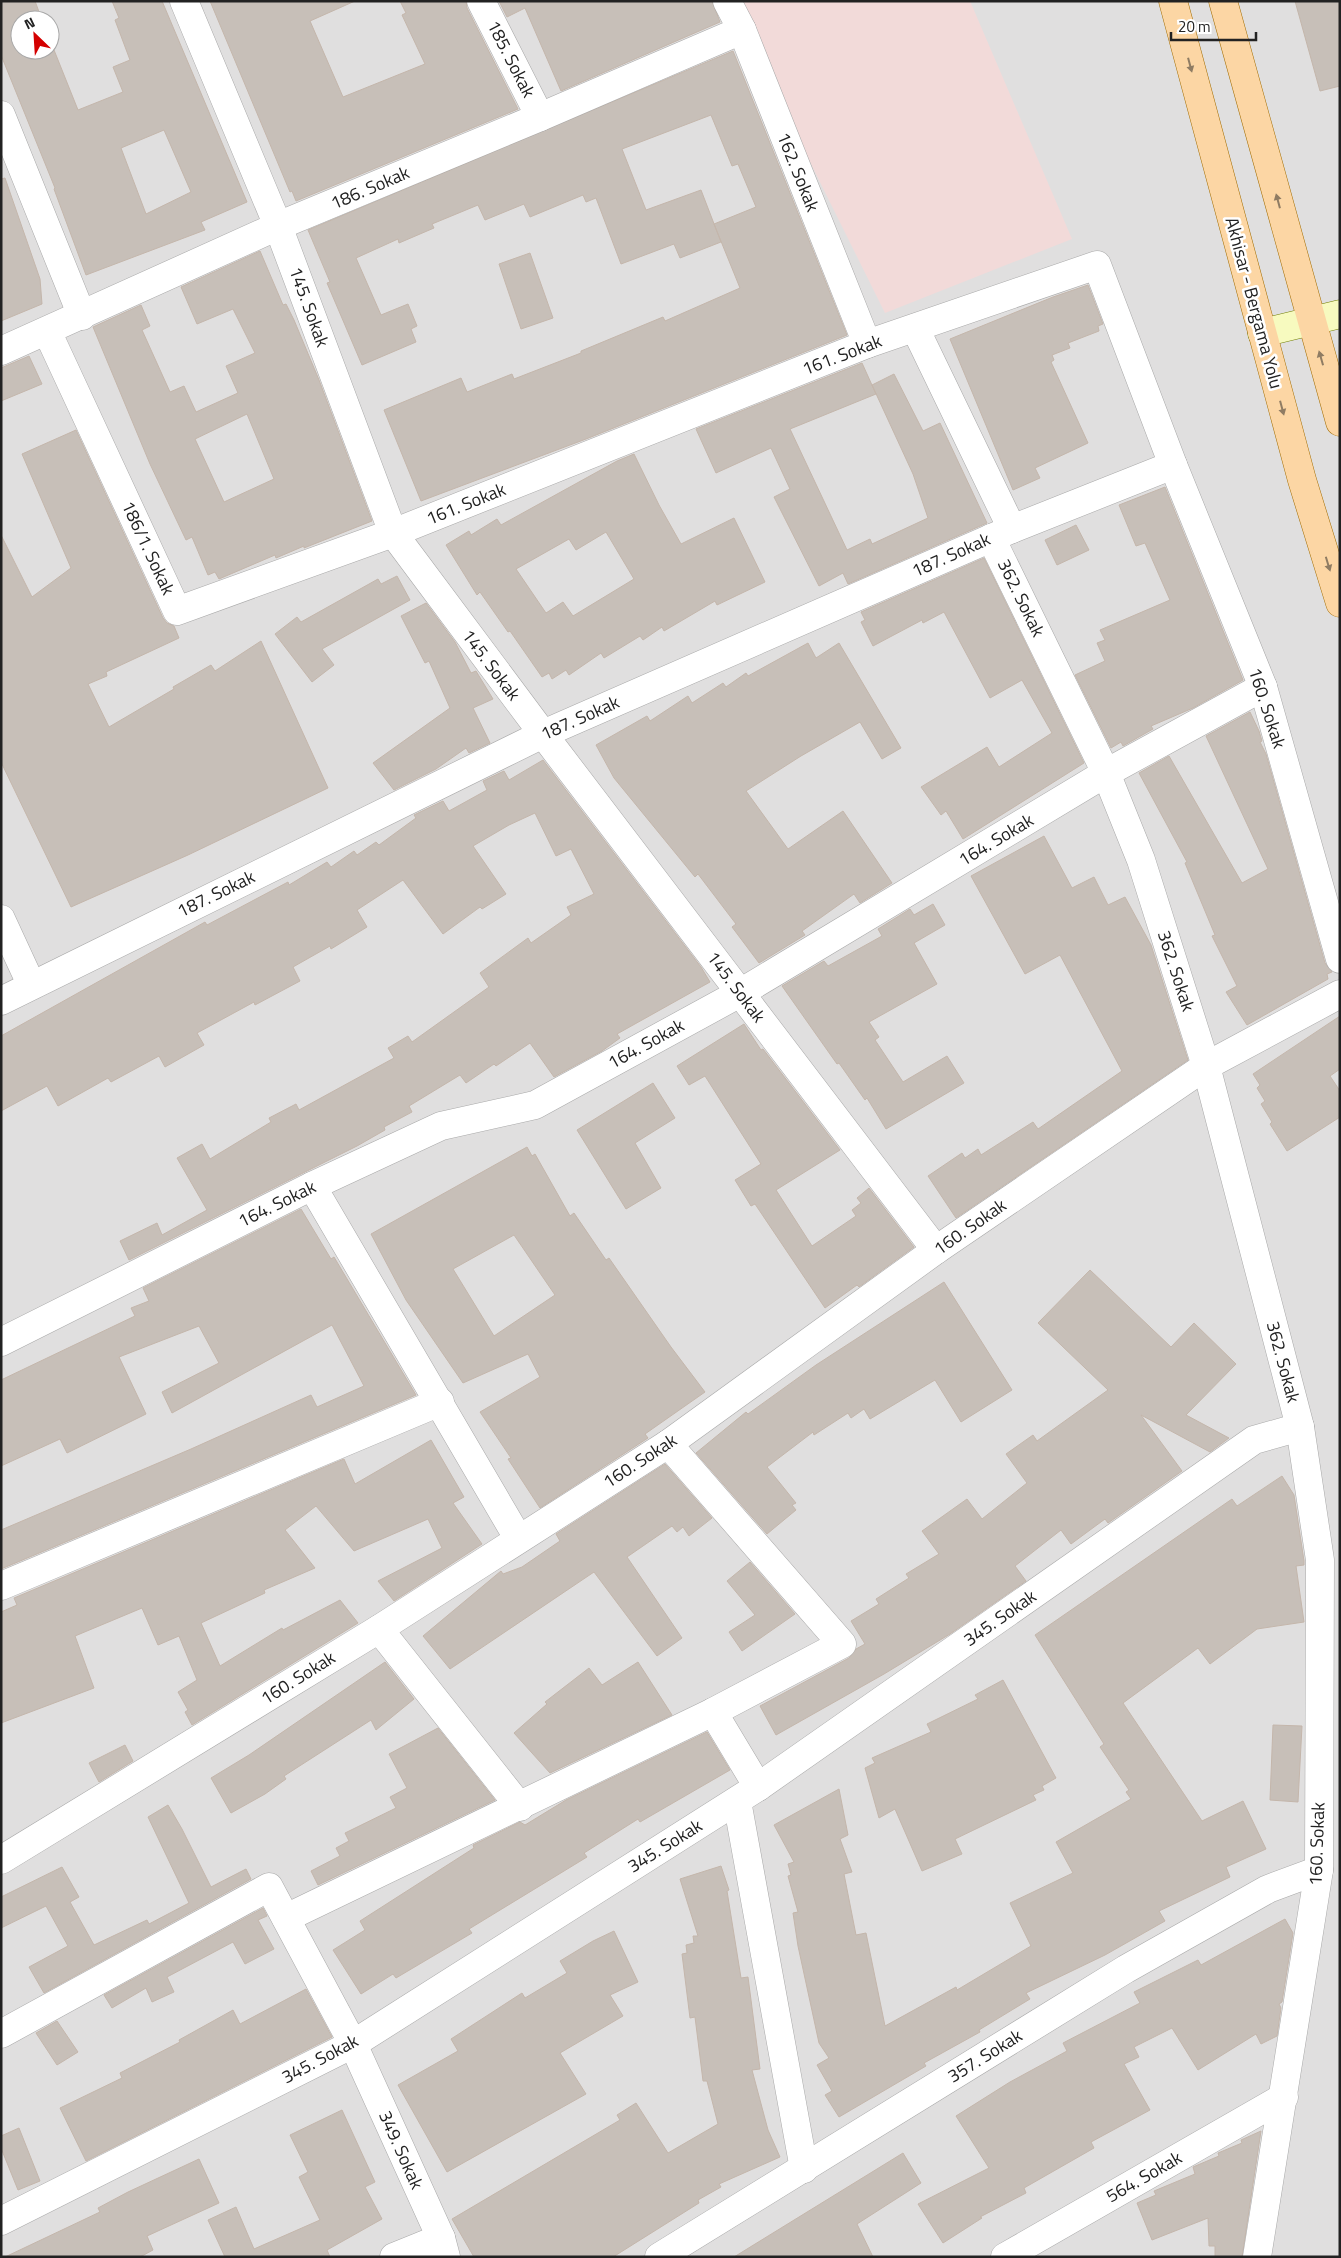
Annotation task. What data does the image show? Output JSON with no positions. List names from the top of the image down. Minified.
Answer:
{"streets":{"main road":["Akhisar - Bergama Yolu"],"street":["185. Sokak","162. Sokak","186. Sokak","145. Sokak","161. Sokak","186/1. Sokak","187. Sokak","362. Sokak","160. Sokak","164. Sokak","345. Sokak","357. Sokak","349. Sokak","564. Sokak"]},"crossings":[["185. Sokak","186. Sokak"],["162. Sokak","186. Sokak"],["162. Sokak","161. Sokak"],["186. Sokak","145. Sokak"],["186. Sokak","186/1. Sokak"],["145. Sokak","161. Sokak"],["145. Sokak","186/1. Sokak"],["145. Sokak","187. Sokak"],["145. Sokak","160. Sokak"],["145. Sokak","164. Sokak"],["161. Sokak","186/1. Sokak"],["161. Sokak","187. Sokak"],["161. Sokak","362. Sokak"],["161. Sokak","160. Sokak"],["187. Sokak","362. Sokak"],["187. Sokak","160. Sokak"],["362. Sokak","160. Sokak"],["362. Sokak","164. Sokak"],["362. Sokak","345. Sokak"],["160. Sokak","164. Sokak"],["160. Sokak","345. Sokak"],["160. Sokak","357. Sokak"],["160. Sokak","564. Sokak"],["345. Sokak","349. Sokak"]],"scale_bar":"20 m","north":"top left"}
